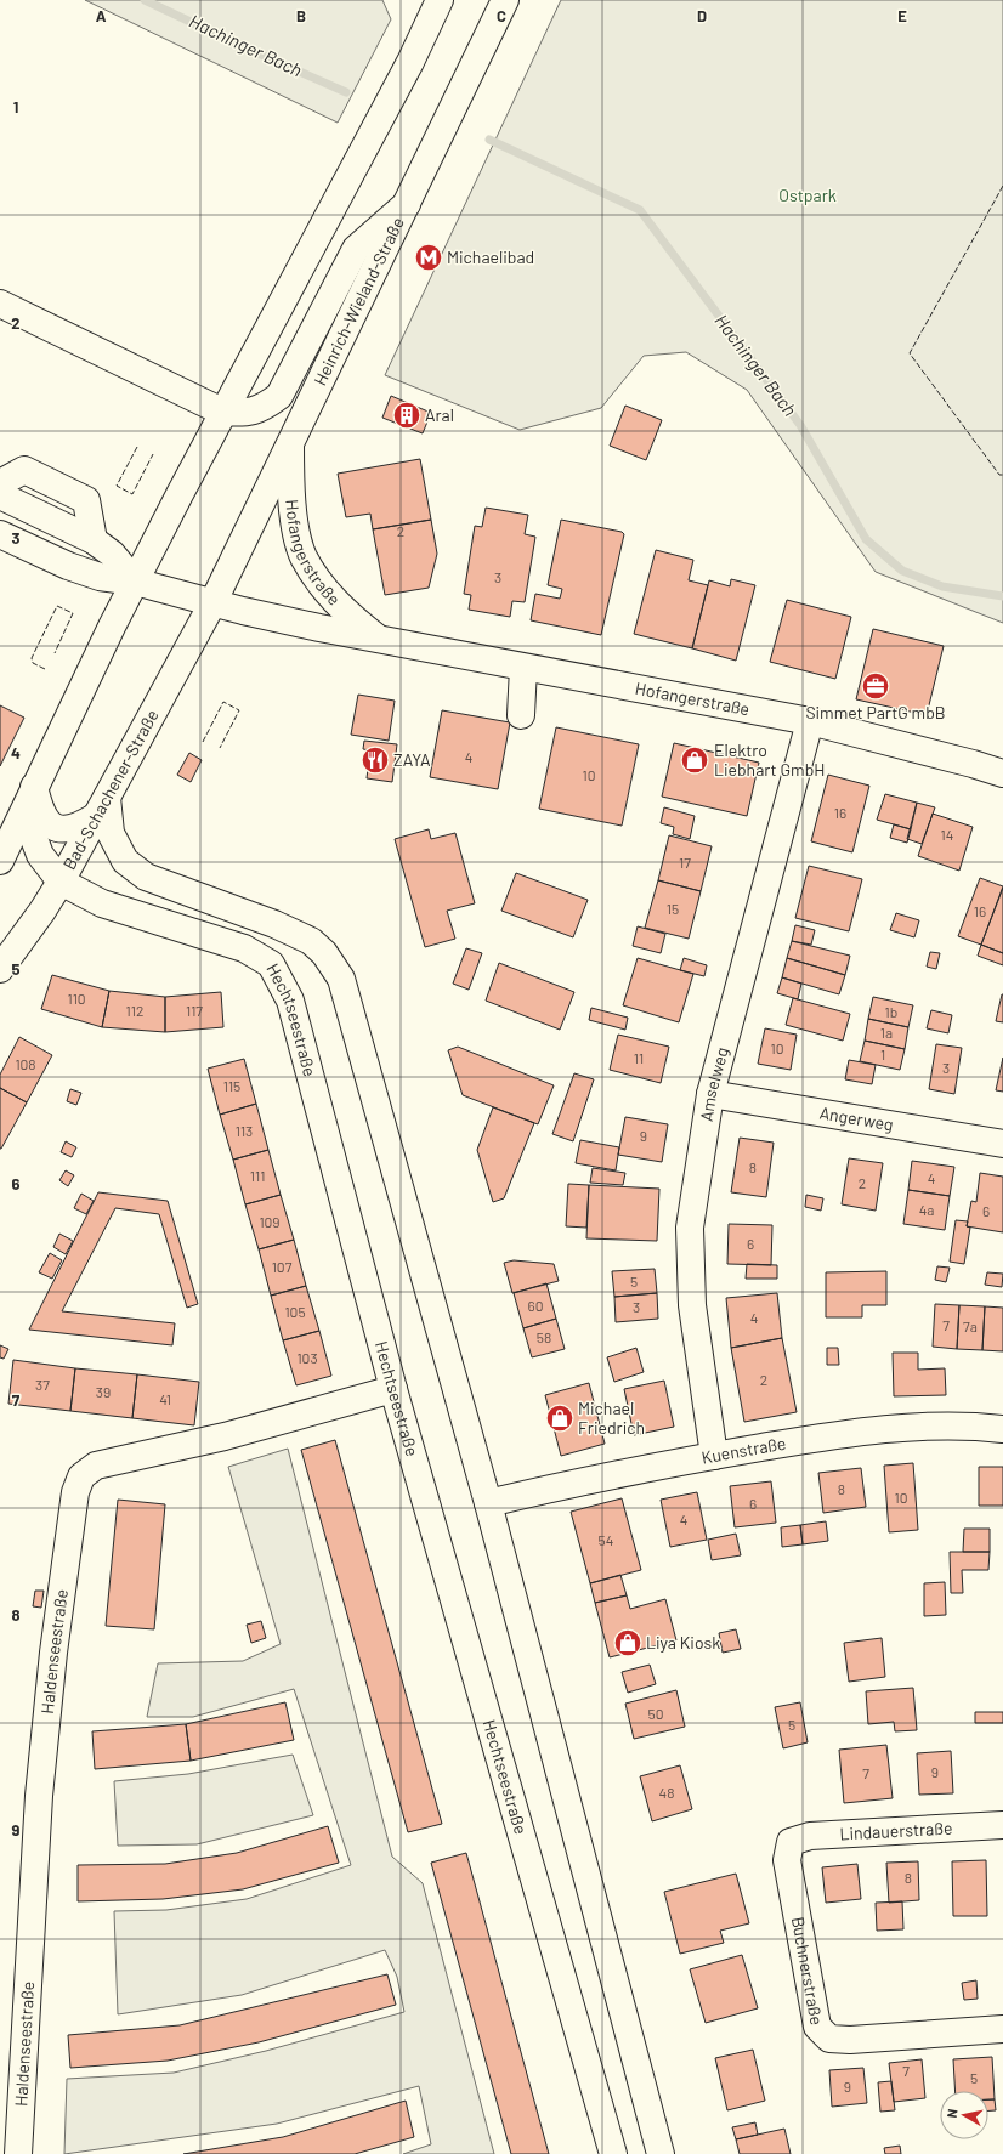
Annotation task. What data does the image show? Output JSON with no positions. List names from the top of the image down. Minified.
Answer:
{"streets":{"street":["Heinrich-Wieland-Straße","Hofangerstraße","Bad-Schachener-Straße","Hechtseestraße","Amselweg","Angerweg","Kuenstraße","Haldenseestraße","Lindauerstraße","Buchnerstraße"]},"crossings":[["Heinrich-Wieland-Straße","Hofangerstraße"],["Heinrich-Wieland-Straße","Bad-Schachener-Straße"],["Hofangerstraße","Bad-Schachener-Straße"],["Hofangerstraße","Amselweg"],["Bad-Schachener-Straße","Hechtseestraße"],["Hechtseestraße","Haldenseestraße"],["Amselweg","Angerweg"],["Amselweg","Kuenstraße"],["Lindauerstraße","Buchnerstraße"]],"water":["Hachinger Bach"],"parks":["Ostpark"],"places":{"metro station":["Michaelibad"],"building":["Aral"],"office":["Simmet PartG mbB"],"restaurant":["ZAYA"],"shop":["Elektro Liebhart GmbH","Michael Friedrich","Liya Kiosk"]},"house_numbers":["2","3","4","10","16","14","17","15","16","110","112","117","1b","1a","10","1","11","108","3","115","113","9","8","111","4","2","4a","6","109","6","107","5","60","3","105","4","7","7a","58","103","2","37","39","41","8","10","6","4","54","50","5","9","7","48","8","7","5","9"],"north":"left","grid":{"columns":["A","B","C","D","E"],"rows":["1","2","3","4","5","6","7","8","9"]}}
